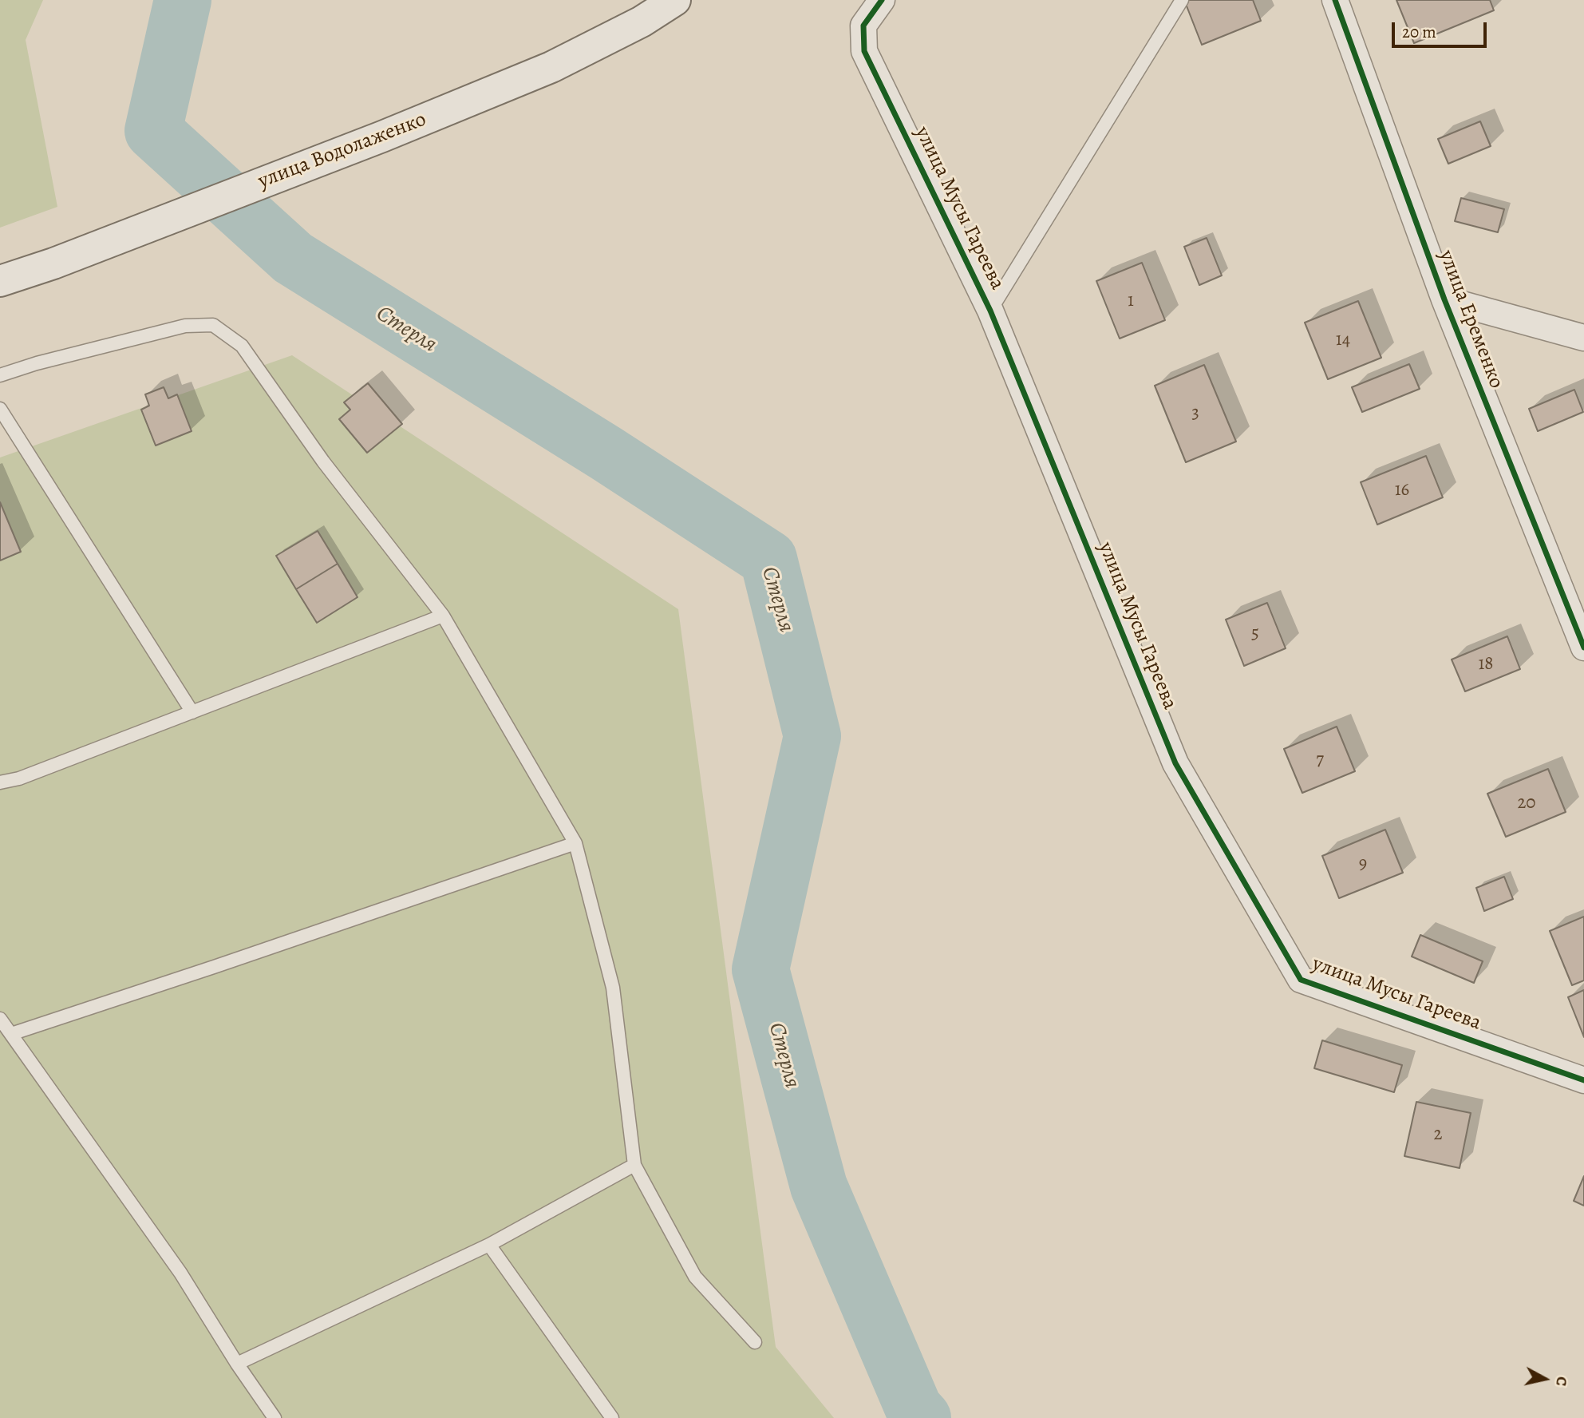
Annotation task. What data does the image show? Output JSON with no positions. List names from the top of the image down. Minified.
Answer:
{"streets":{"main road":["улица Водолаженко"],"street":["улица Мусы Гареева","улица Еременко"]},"water":["Стерля"],"house_numbers":["1","14","3","16","5","18","7","20","9","2"],"scale_bar":"20 m","north":"right"}
